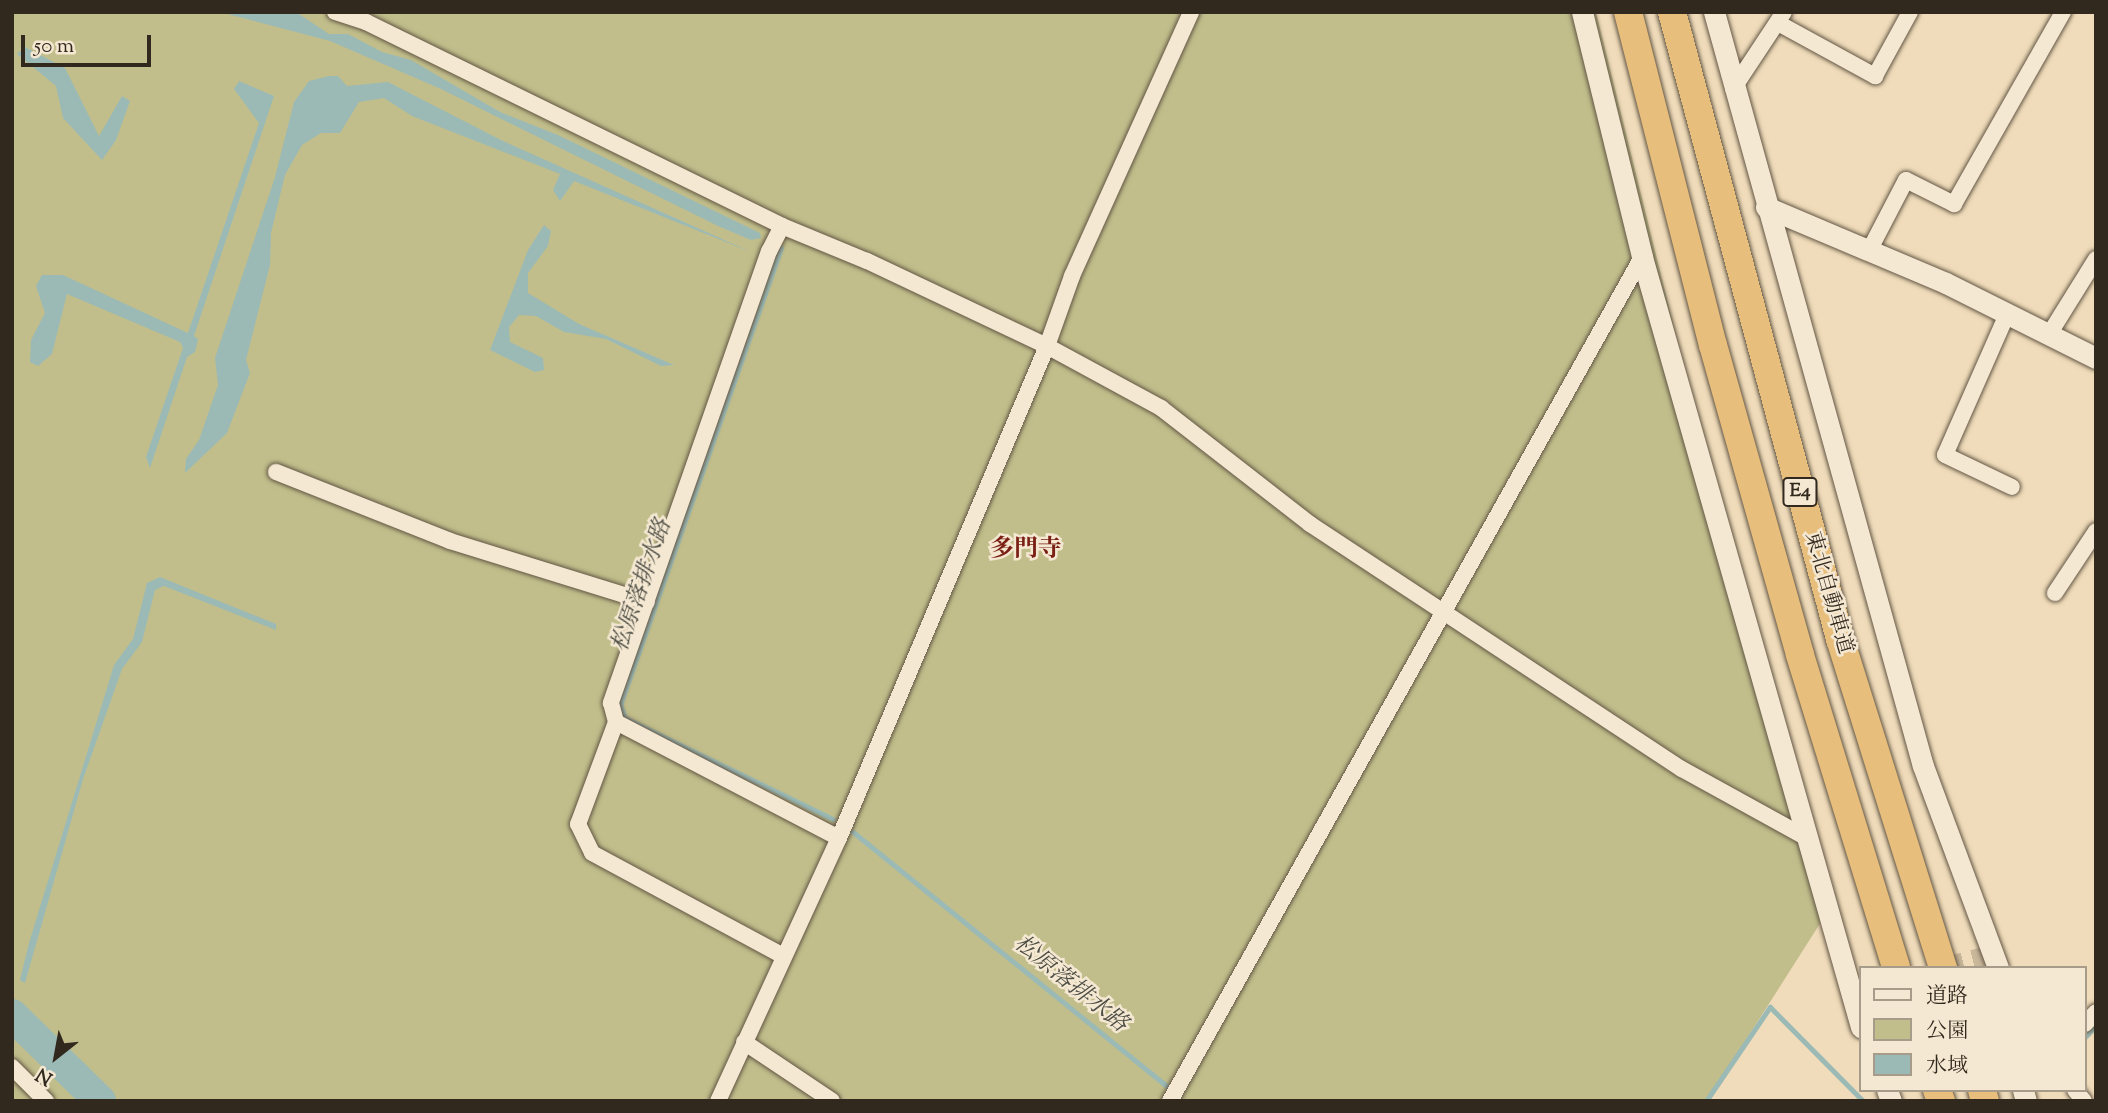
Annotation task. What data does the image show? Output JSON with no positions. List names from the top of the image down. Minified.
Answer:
{"streets":{"highway":["E4","東北自動車道"]},"districts":["多門寺"],"water":["松原落排水路"],"legend":["道路","公園","水域"],"scale_bar":"50 m","north":"bottom left"}
